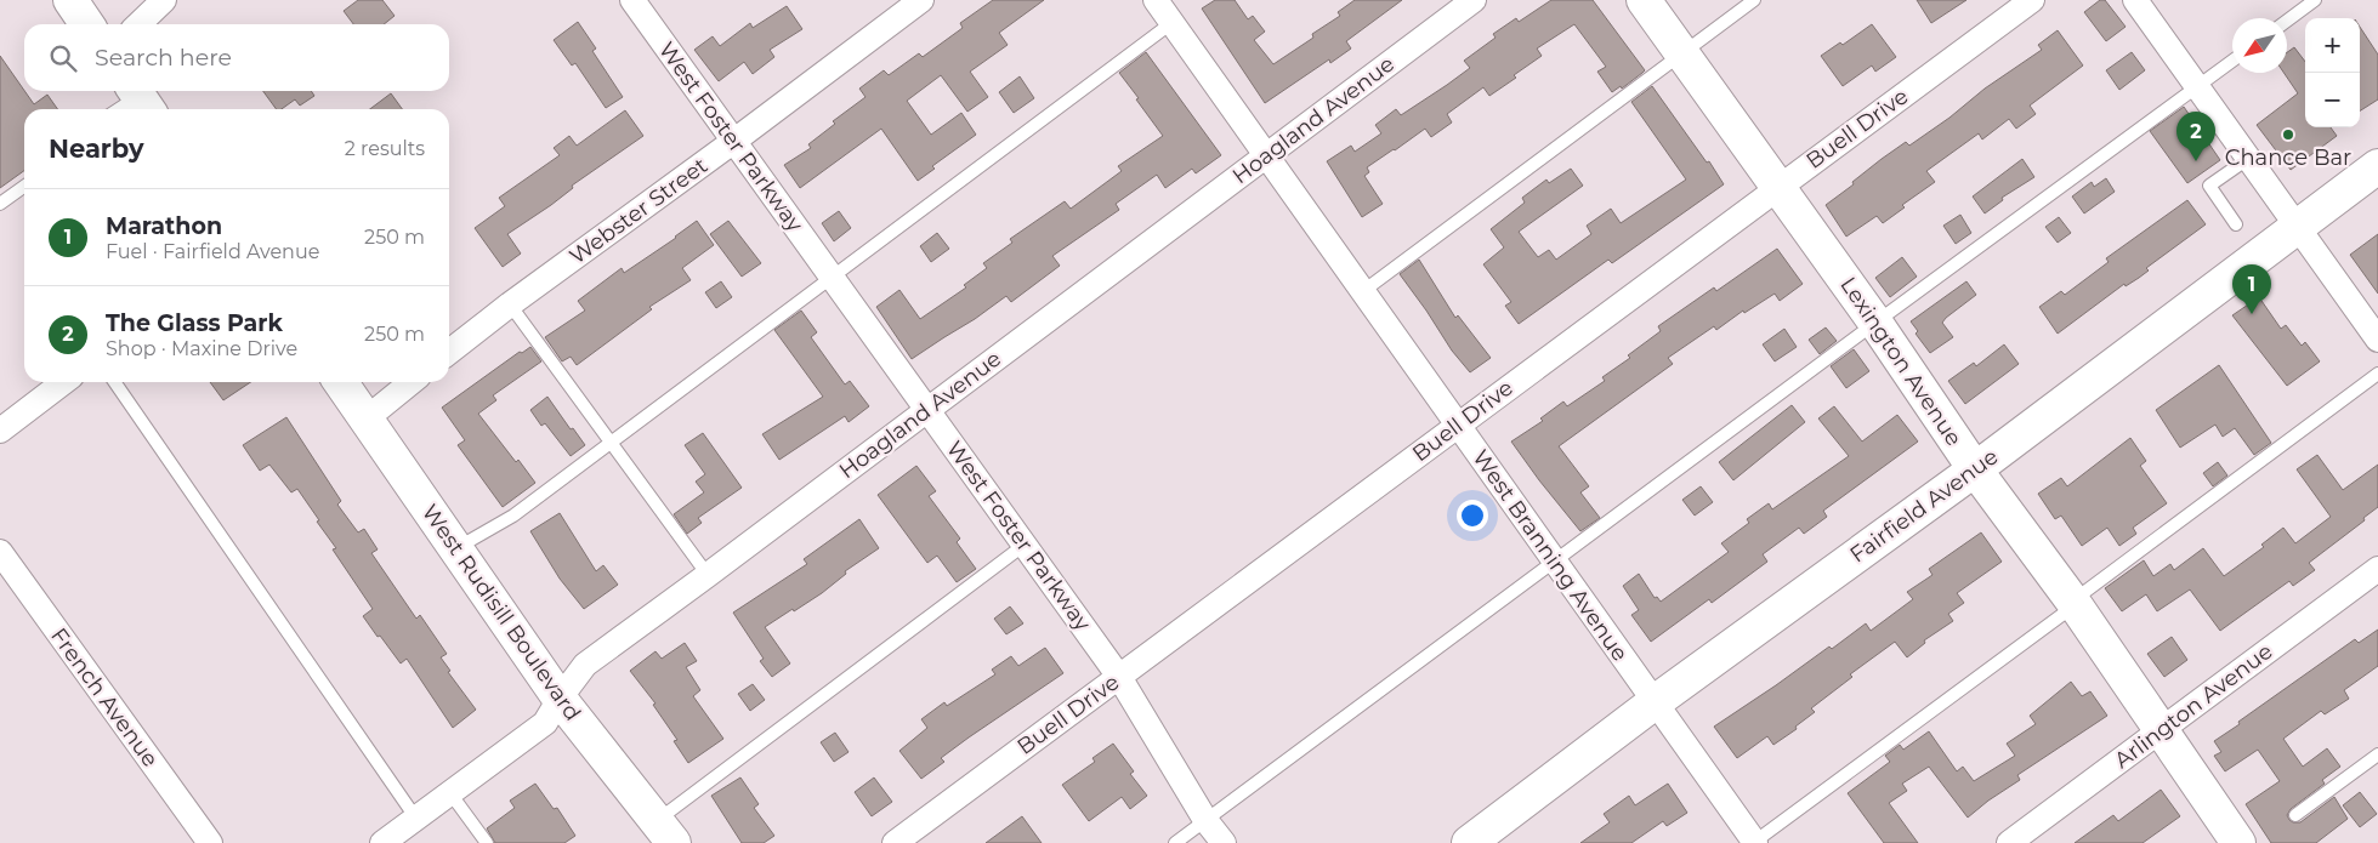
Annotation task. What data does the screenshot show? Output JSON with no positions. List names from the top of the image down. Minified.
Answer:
{"streets":{"street":["Hoagland Avenue","Buell Drive","West Foster Parkway","Webster Street","Lexington Avenue","Fairfield Avenue","West Branning Avenue","West Rudisill Boulevard","French Avenue","Arlington Avenue"]},"crossings":[["Hoagland Avenue","West Foster Parkway"],["Hoagland Avenue","West Branning Avenue"],["Hoagland Avenue","West Rudisill Boulevard"],["Buell Drive","West Foster Parkway"],["Buell Drive","Lexington Avenue"],["Buell Drive","West Branning Avenue"],["West Foster Parkway","Webster Street"],["Lexington Avenue","Fairfield Avenue"],["Lexington Avenue","Arlington Avenue"],["Fairfield Avenue","West Branning Avenue"]],"places":["Chance Bar"],"north":"bottom left","page":{"map_buttons":["+","−"],"search":"Search here","heading":["Nearby","2 results"],"pins":["2","1"],"list":[{"mark":"1","name":"Marathon","note":"Fuel · Fairfield Avenue","value":"250 m"},{"mark":"2","name":"The Glass Park","note":"Shop · Maxine Drive","value":"250 m"}]}}
